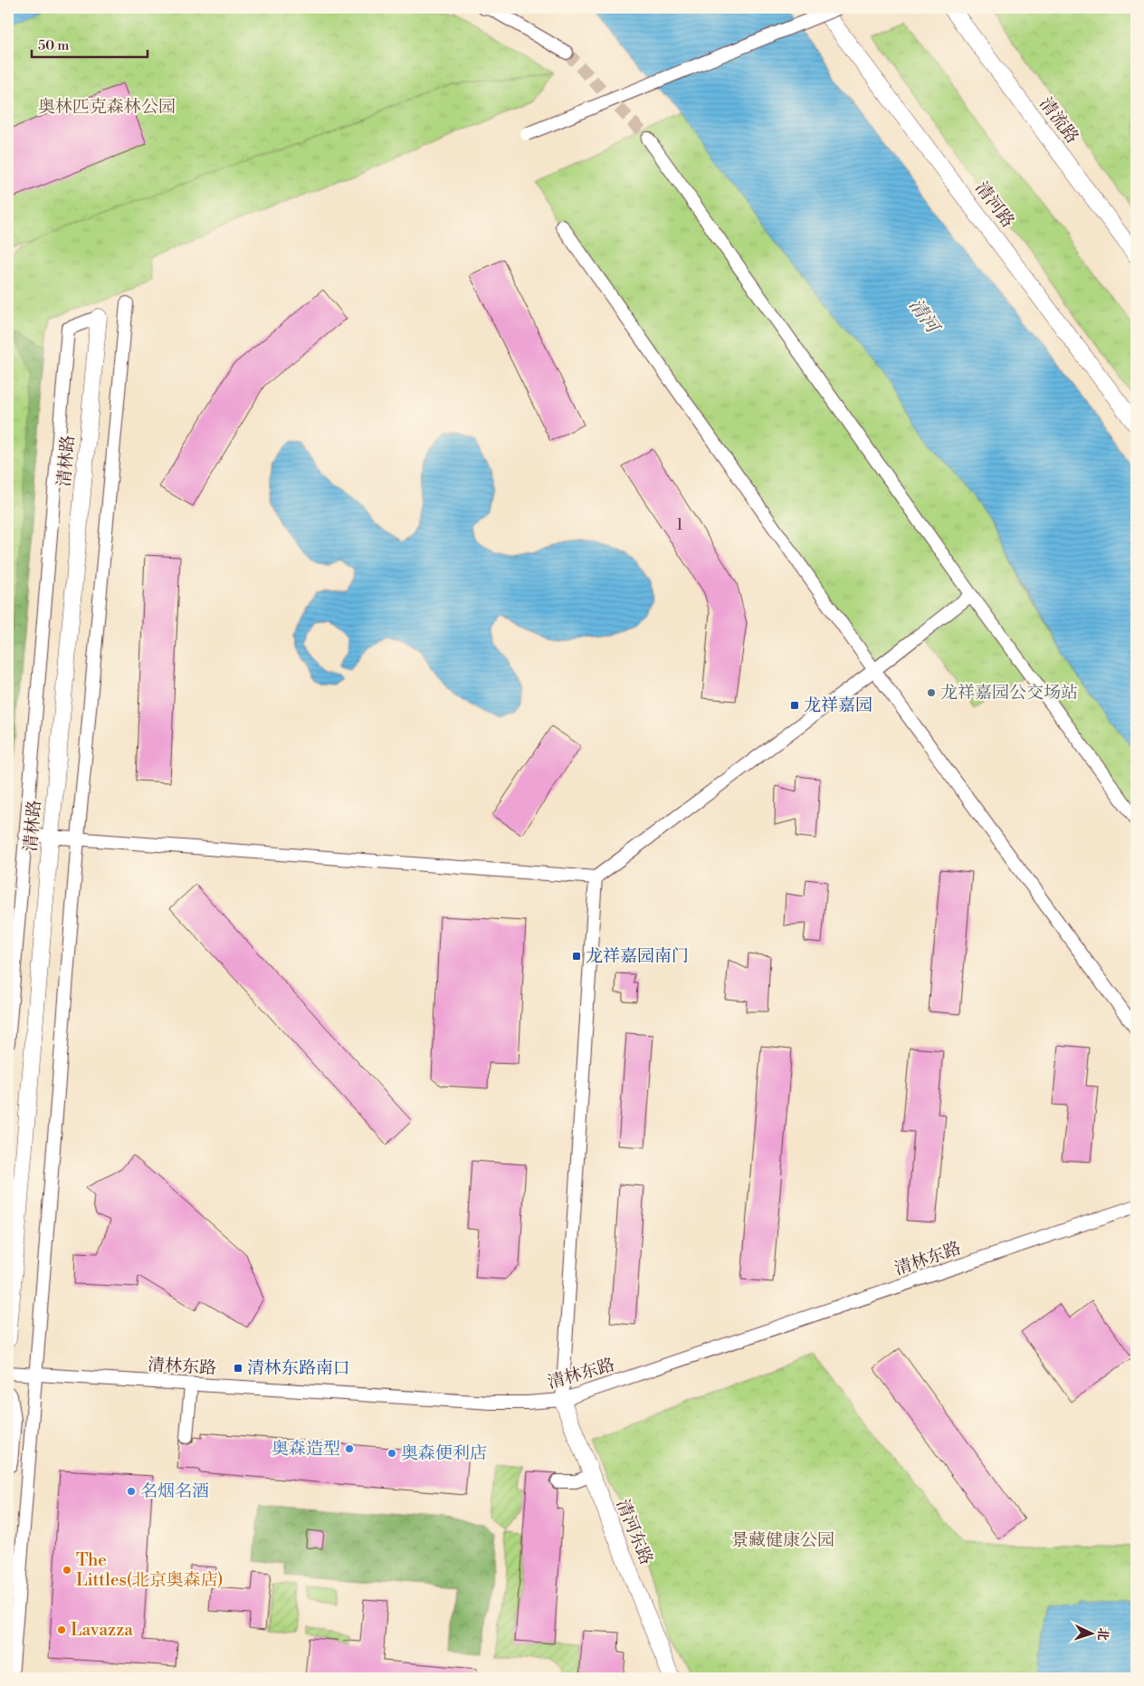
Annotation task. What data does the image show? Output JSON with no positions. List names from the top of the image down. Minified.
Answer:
{"streets":{"street":["清流路","清河路","清林路","清林东路","清河东路"]},"crossings":[["清林东路","清河东路"]],"water":["清河"],"parks":["奥林匹克森林公园","景藏健康公园"],"places":{"other":["龙祥嘉园公交场站","奥森造型","奥森便利店","名烟名酒","The Littles(北京奥森店)","Lavazza"],"transit":["龙祥嘉园","龙祥嘉园南门","清林东路南口"]},"house_numbers":["1"],"scale_bar":"50 m","north":"right"}
